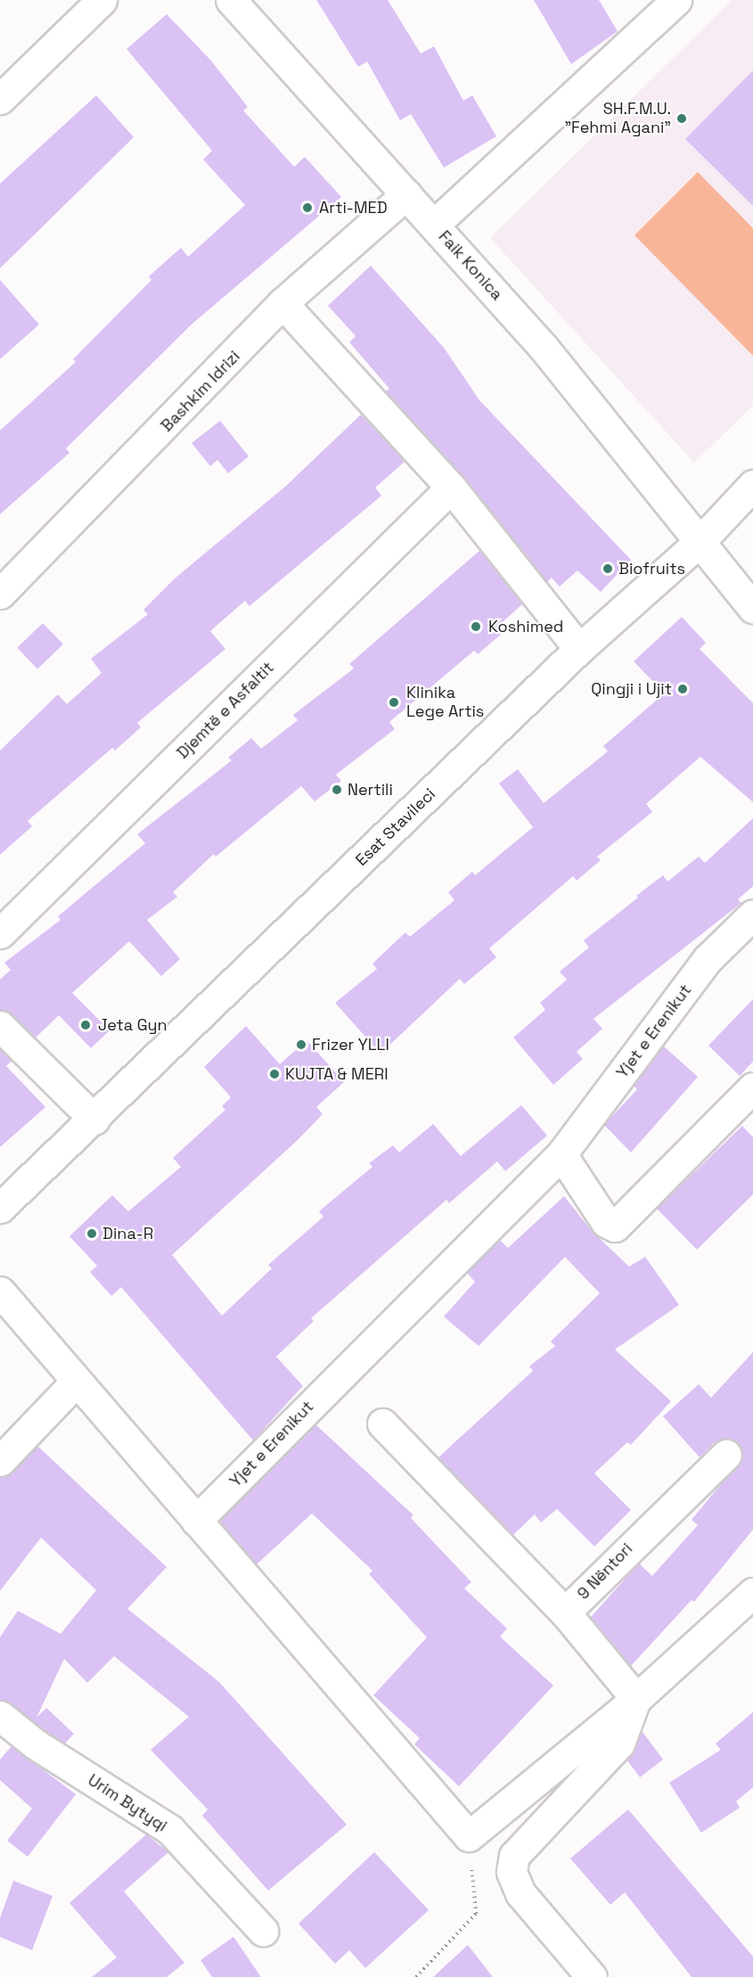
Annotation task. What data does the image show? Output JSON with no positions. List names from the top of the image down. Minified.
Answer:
{"streets":{"street":["Faik Konica","Bashkim Idrizi","Djemtë e Asfaltit","Esat Stavileci","Yjet e Erenikut","9 Nëntori","Urim Bytyqi"]},"crossings":[["Faik Konica","Bashkim Idrizi"],["Faik Konica","Esat Stavileci"]],"places":["SH.F.M.U. \"Fehmi Agani\"","Arti-MED","Biofruits","Koshimed","Qingji i Ujit","Klinika Lege Artis","Nertili","Jeta Gyn","Frizer YLLI","KUJTA & MERI","Dina-R"]}
